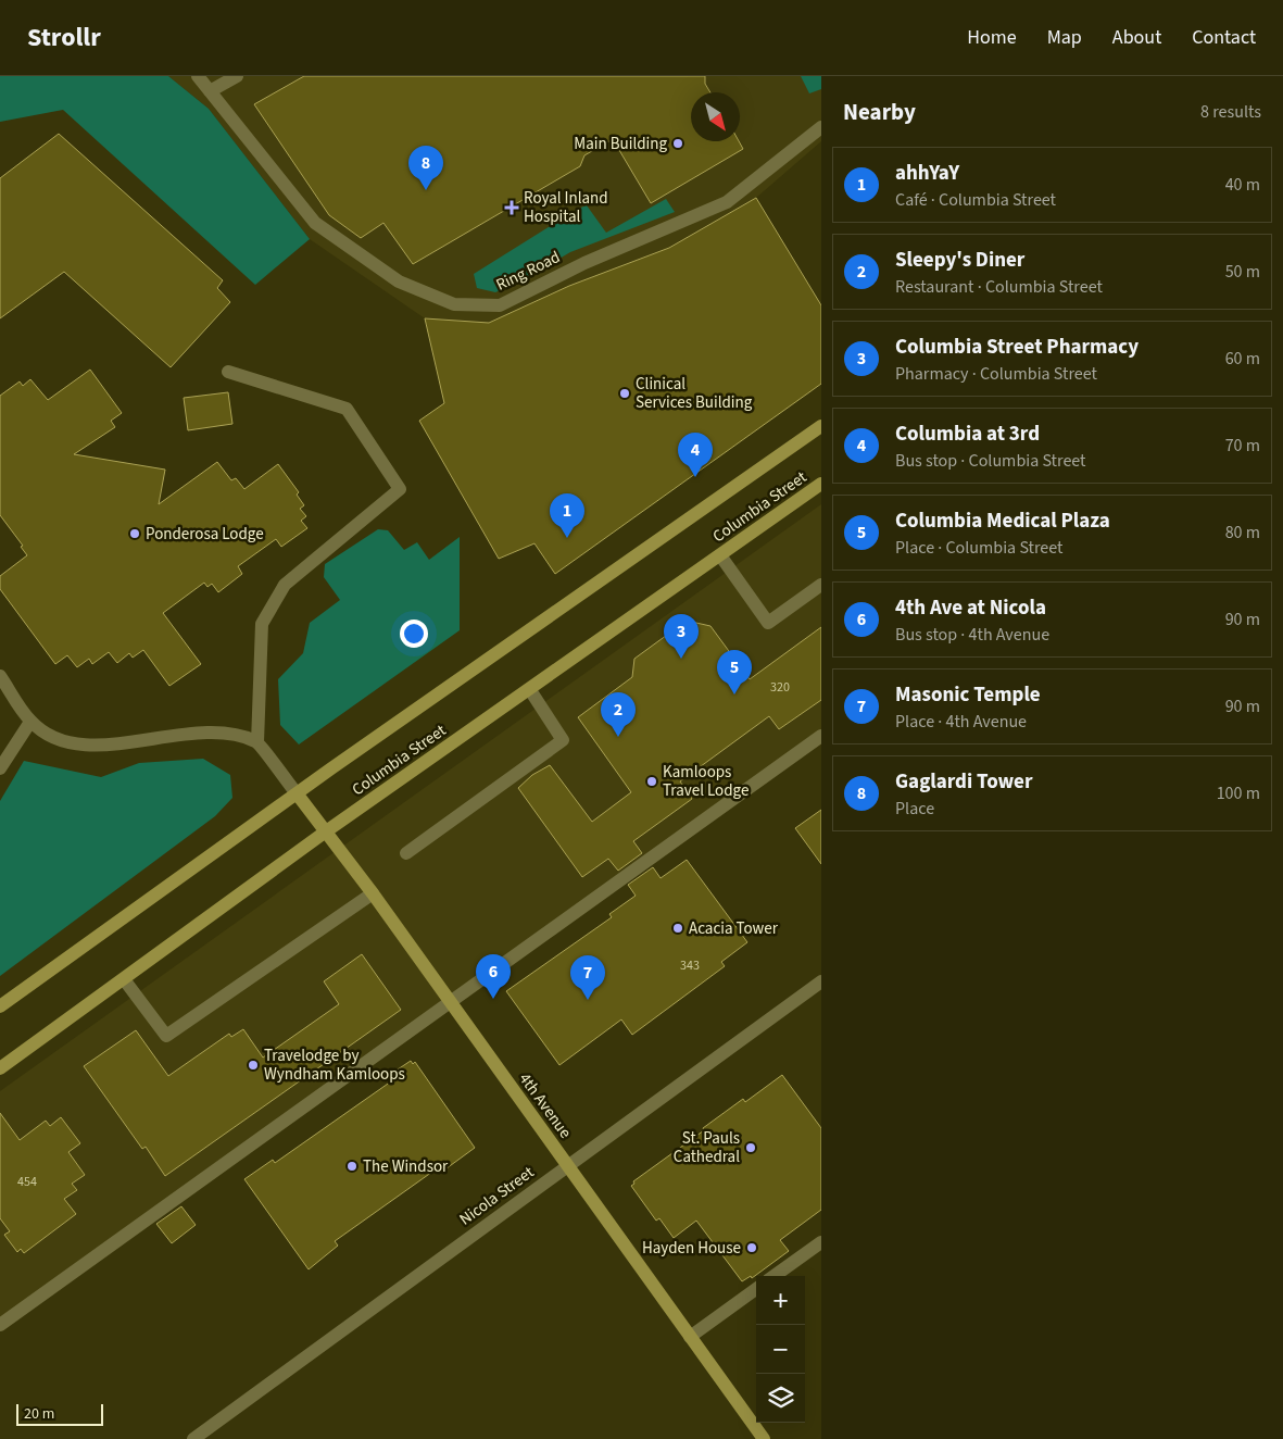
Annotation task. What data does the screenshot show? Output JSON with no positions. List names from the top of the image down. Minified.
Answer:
{"streets":{"main road":["Columbia Street","4th Avenue"],"street":["Ring Road","Nicola Street"]},"crossings":[["Columbia Street","4th Avenue"],["4th Avenue","Nicola Street"]],"places":{"other":["Main Building","Clinical Services Building","Ponderosa Lodge","Kamloops Travel Lodge","Acacia Tower","Travelodge by Wyndham Kamloops","St. Pauls Cathedral","The Windsor","Hayden House"],"health":["Royal Inland Hospital"]},"house_numbers":["320","343","454"],"scale_bar":"20 m","north":"bottom right","page":{"header":"Strollr","nav":["Home","Map","About","Contact"],"heading":["Nearby","8 results"],"pins":["8","4","1","3","5","2","6","7"],"list":[{"mark":"1","name":"ahhYaY","note":"Café · Columbia Street","value":"40 m"},{"mark":"2","name":"Sleepy's Diner","note":"Restaurant · Columbia Street","value":"50 m"},{"mark":"3","name":"Columbia Street Pharmacy","note":"Pharmacy · Columbia Street","value":"60 m"},{"mark":"4","name":"Columbia at 3rd","note":"Bus stop · Columbia Street","value":"70 m"},{"mark":"5","name":"Columbia Medical Plaza","note":"Place · Columbia Street","value":"80 m"},{"mark":"6","name":"4th Ave at Nicola","note":"Bus stop · 4th Avenue","value":"90 m"},{"mark":"7","name":"Masonic Temple","note":"Place · 4th Avenue","value":"90 m"},{"mark":"8","name":"Gaglardi Tower","note":"Place","value":"100 m"}],"map_buttons":["+","−"],"scale":"20 m"}}
